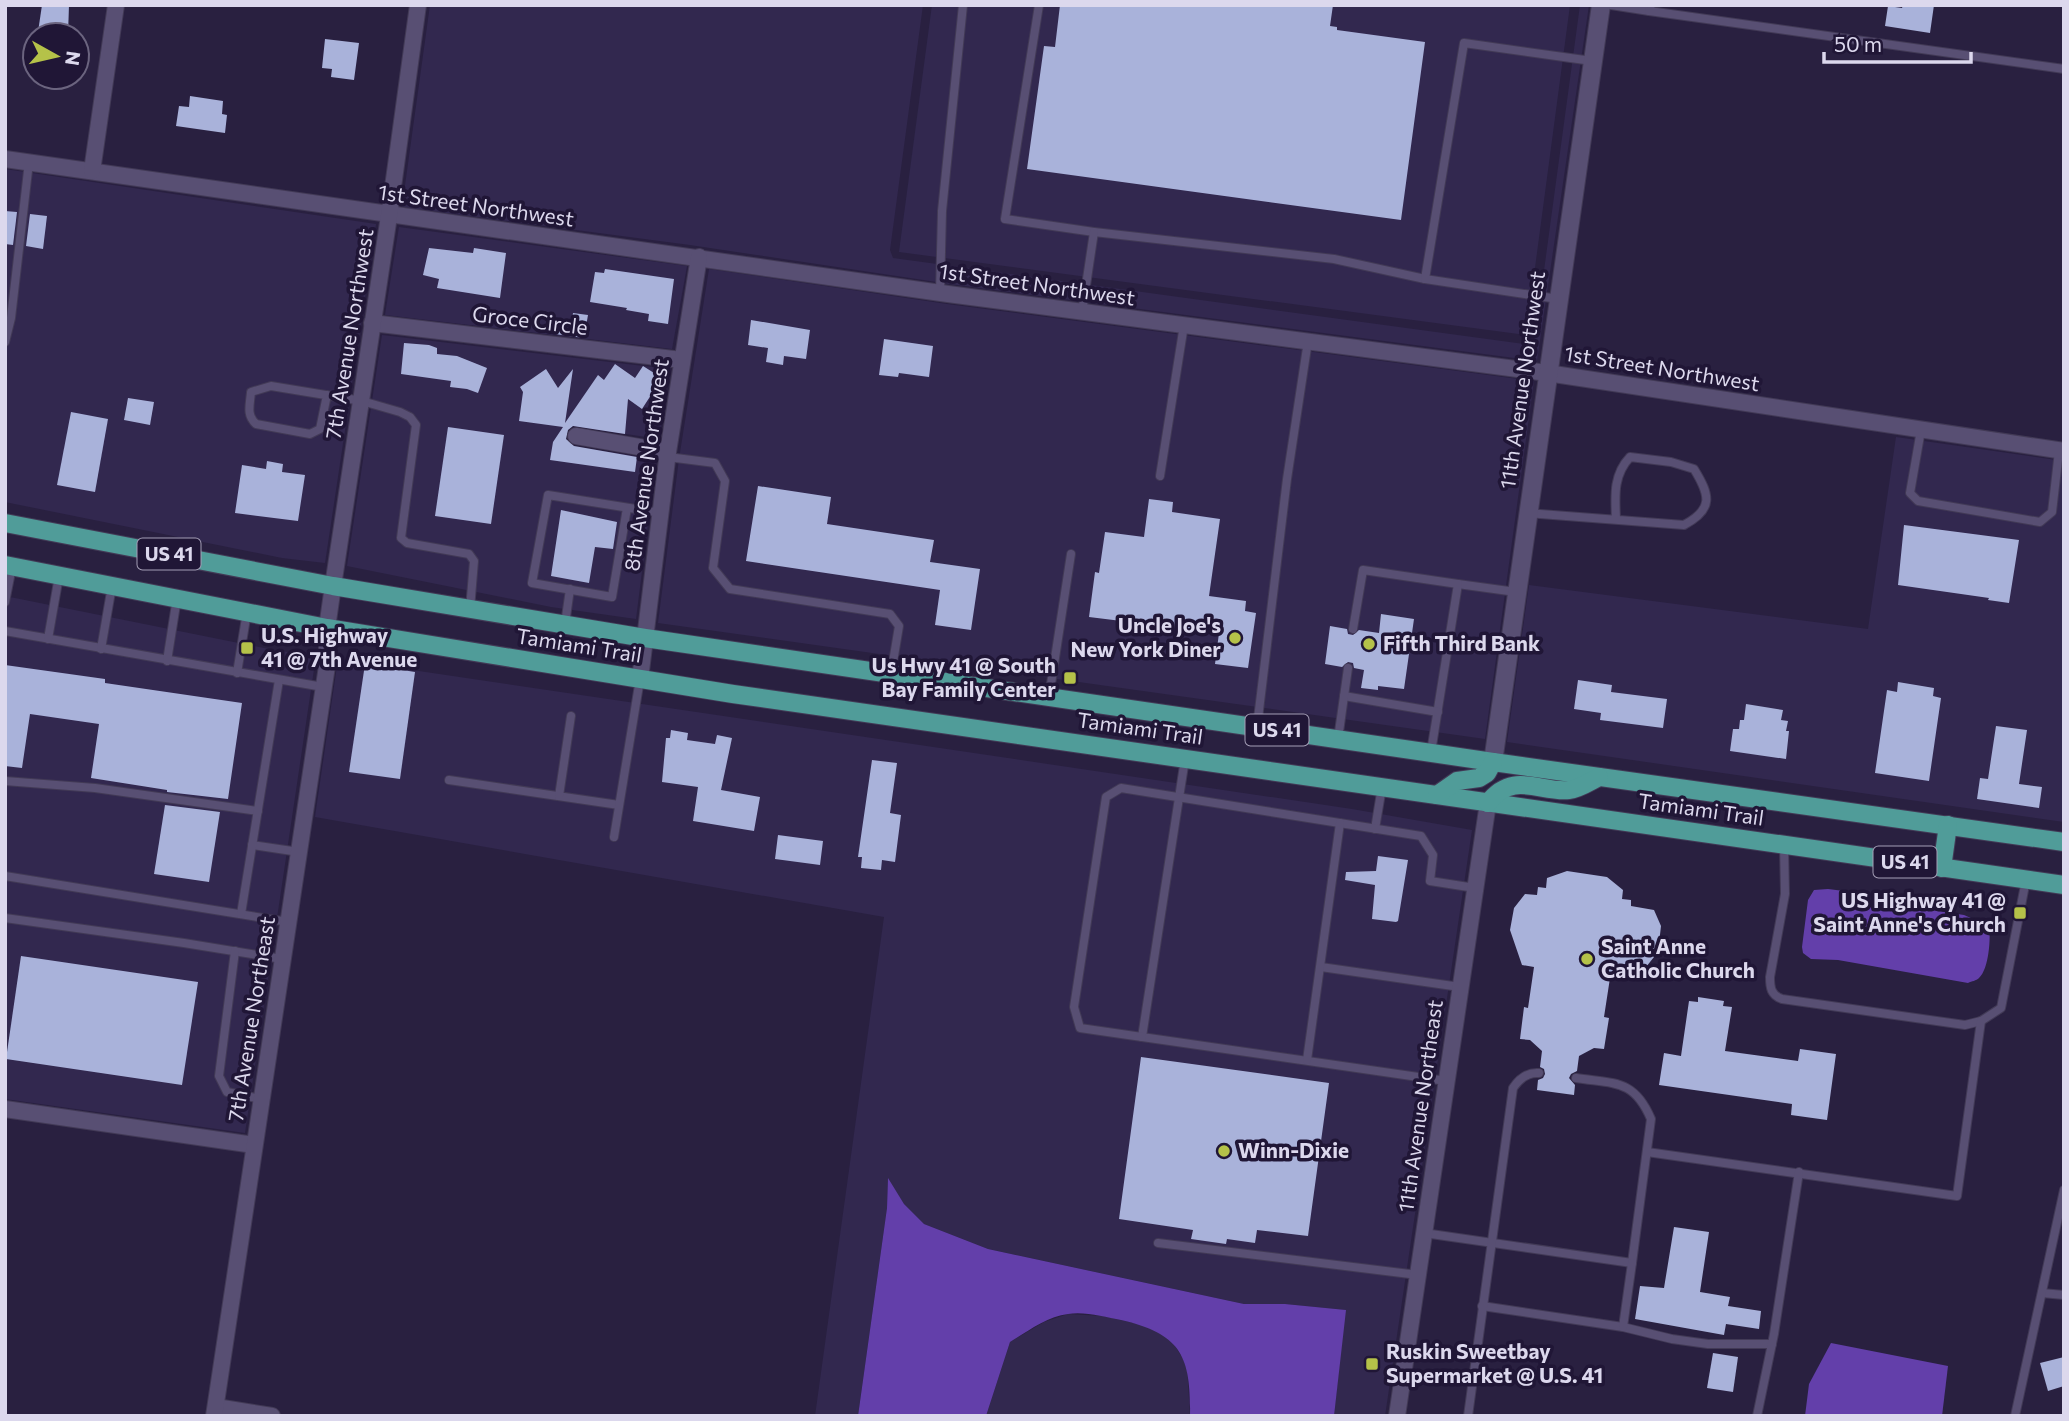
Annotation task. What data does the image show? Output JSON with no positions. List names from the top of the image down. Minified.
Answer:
{"streets":{"main road":["US 41","Tamiami Trail"],"street":["1st Street Northwest","Groce Circle","7th Avenue Northwest","11th Avenue Northwest","8th Avenue Northwest","7th Avenue Northeast","11th Avenue Northeast"]},"crossings":[["1st Street Northwest","7th Avenue Northwest"],["1st Street Northwest","11th Avenue Northwest"],["1st Street Northwest","8th Avenue Northwest"],["Groce Circle","7th Avenue Northwest"],["Groce Circle","8th Avenue Northwest"],["7th Avenue Northwest","Tamiami Trail"],["7th Avenue Northwest","7th Avenue Northeast"],["11th Avenue Northwest","Tamiami Trail"],["8th Avenue Northwest","Tamiami Trail"],["Tamiami Trail","7th Avenue Northeast"],["Tamiami Trail","11th Avenue Northeast"]],"places":{"other":["Uncle Joe's New York Diner","Fifth Third Bank","Saint Anne Catholic Church","Winn-Dixie"],"transit":["U.S. Highway 41 @ 7th Avenue","Us Hwy 41 @ South Bay Family Center","US Highway 41 @ Saint Anne's Church","Ruskin Sweetbay Supermarket @ U.S. 41"]},"scale_bar":"50 m","north":"right"}
